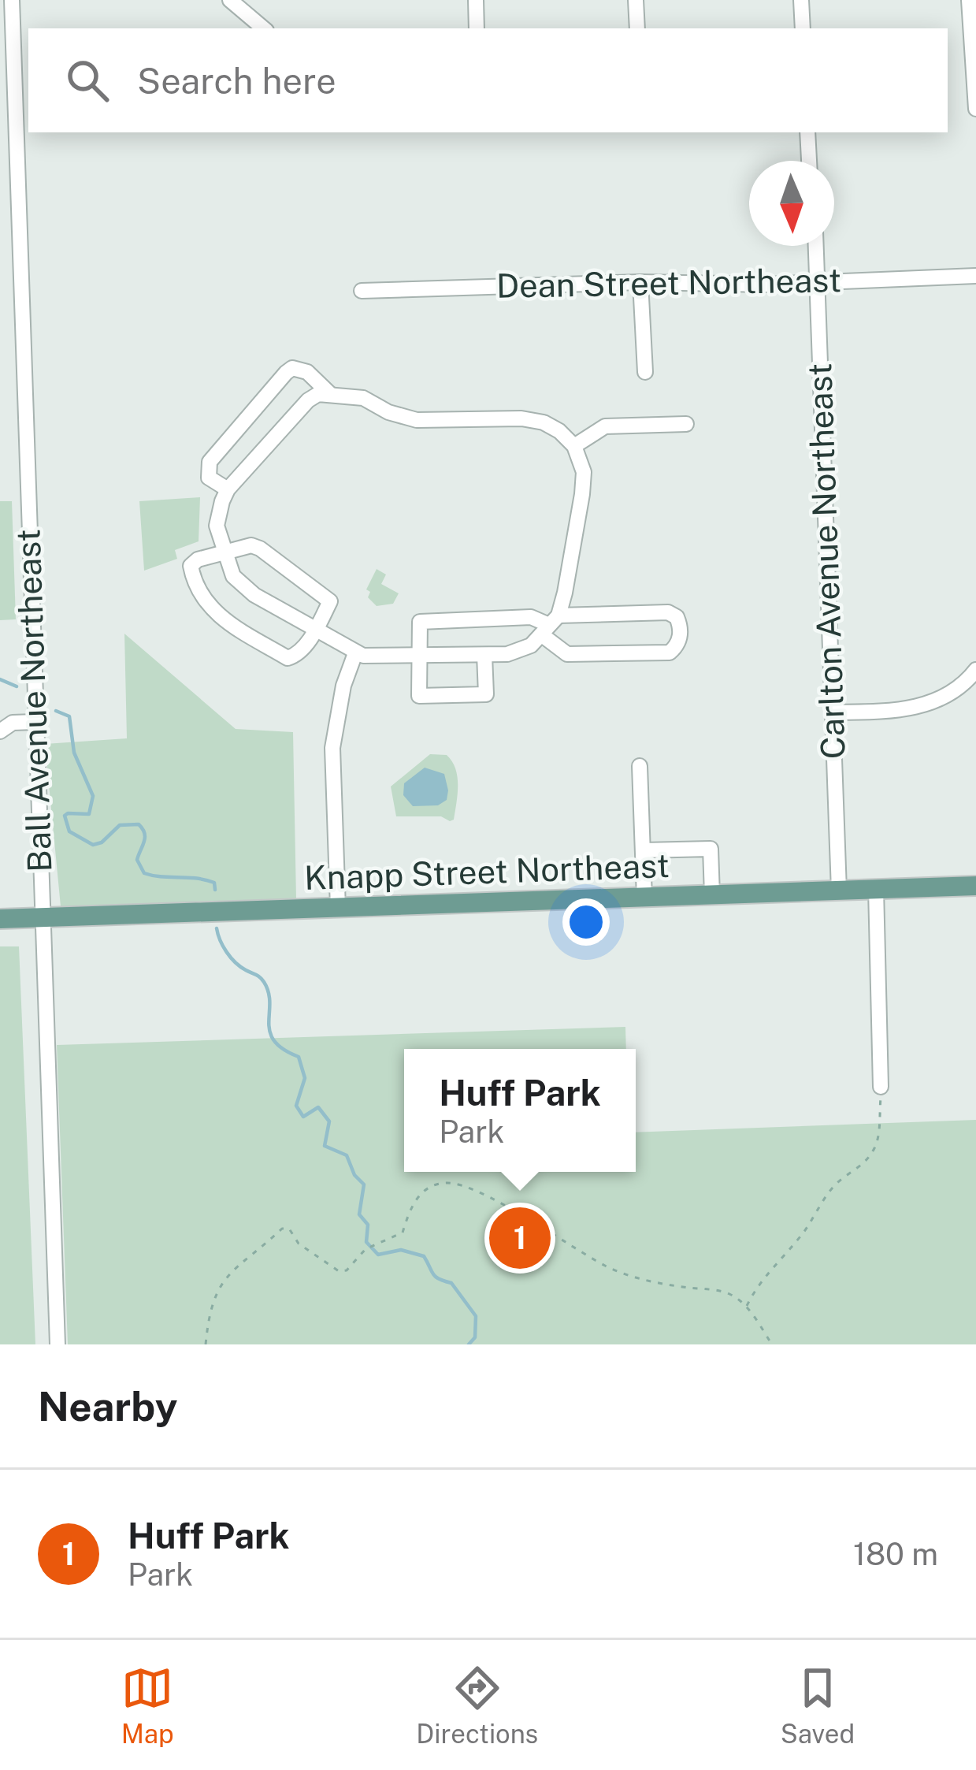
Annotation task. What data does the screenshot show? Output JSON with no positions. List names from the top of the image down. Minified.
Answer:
{"streets":{"main road":["Knapp Street Northeast"],"street":["Dean Street Northeast","Carlton Avenue Northeast","Ball Avenue Northeast"]},"crossings":[["Dean Street Northeast","Carlton Avenue Northeast"],["Carlton Avenue Northeast","Knapp Street Northeast"],["Ball Avenue Northeast","Knapp Street Northeast"]],"north":"bottom","page":{"search":"Search here","popup":["Huff Park","Park"],"pins":"1","heading":"Nearby","list":[{"mark":"1","name":"Huff Park","note":"Park","value":"180 m"}],"nav":["Map","Directions","Saved"]}}
